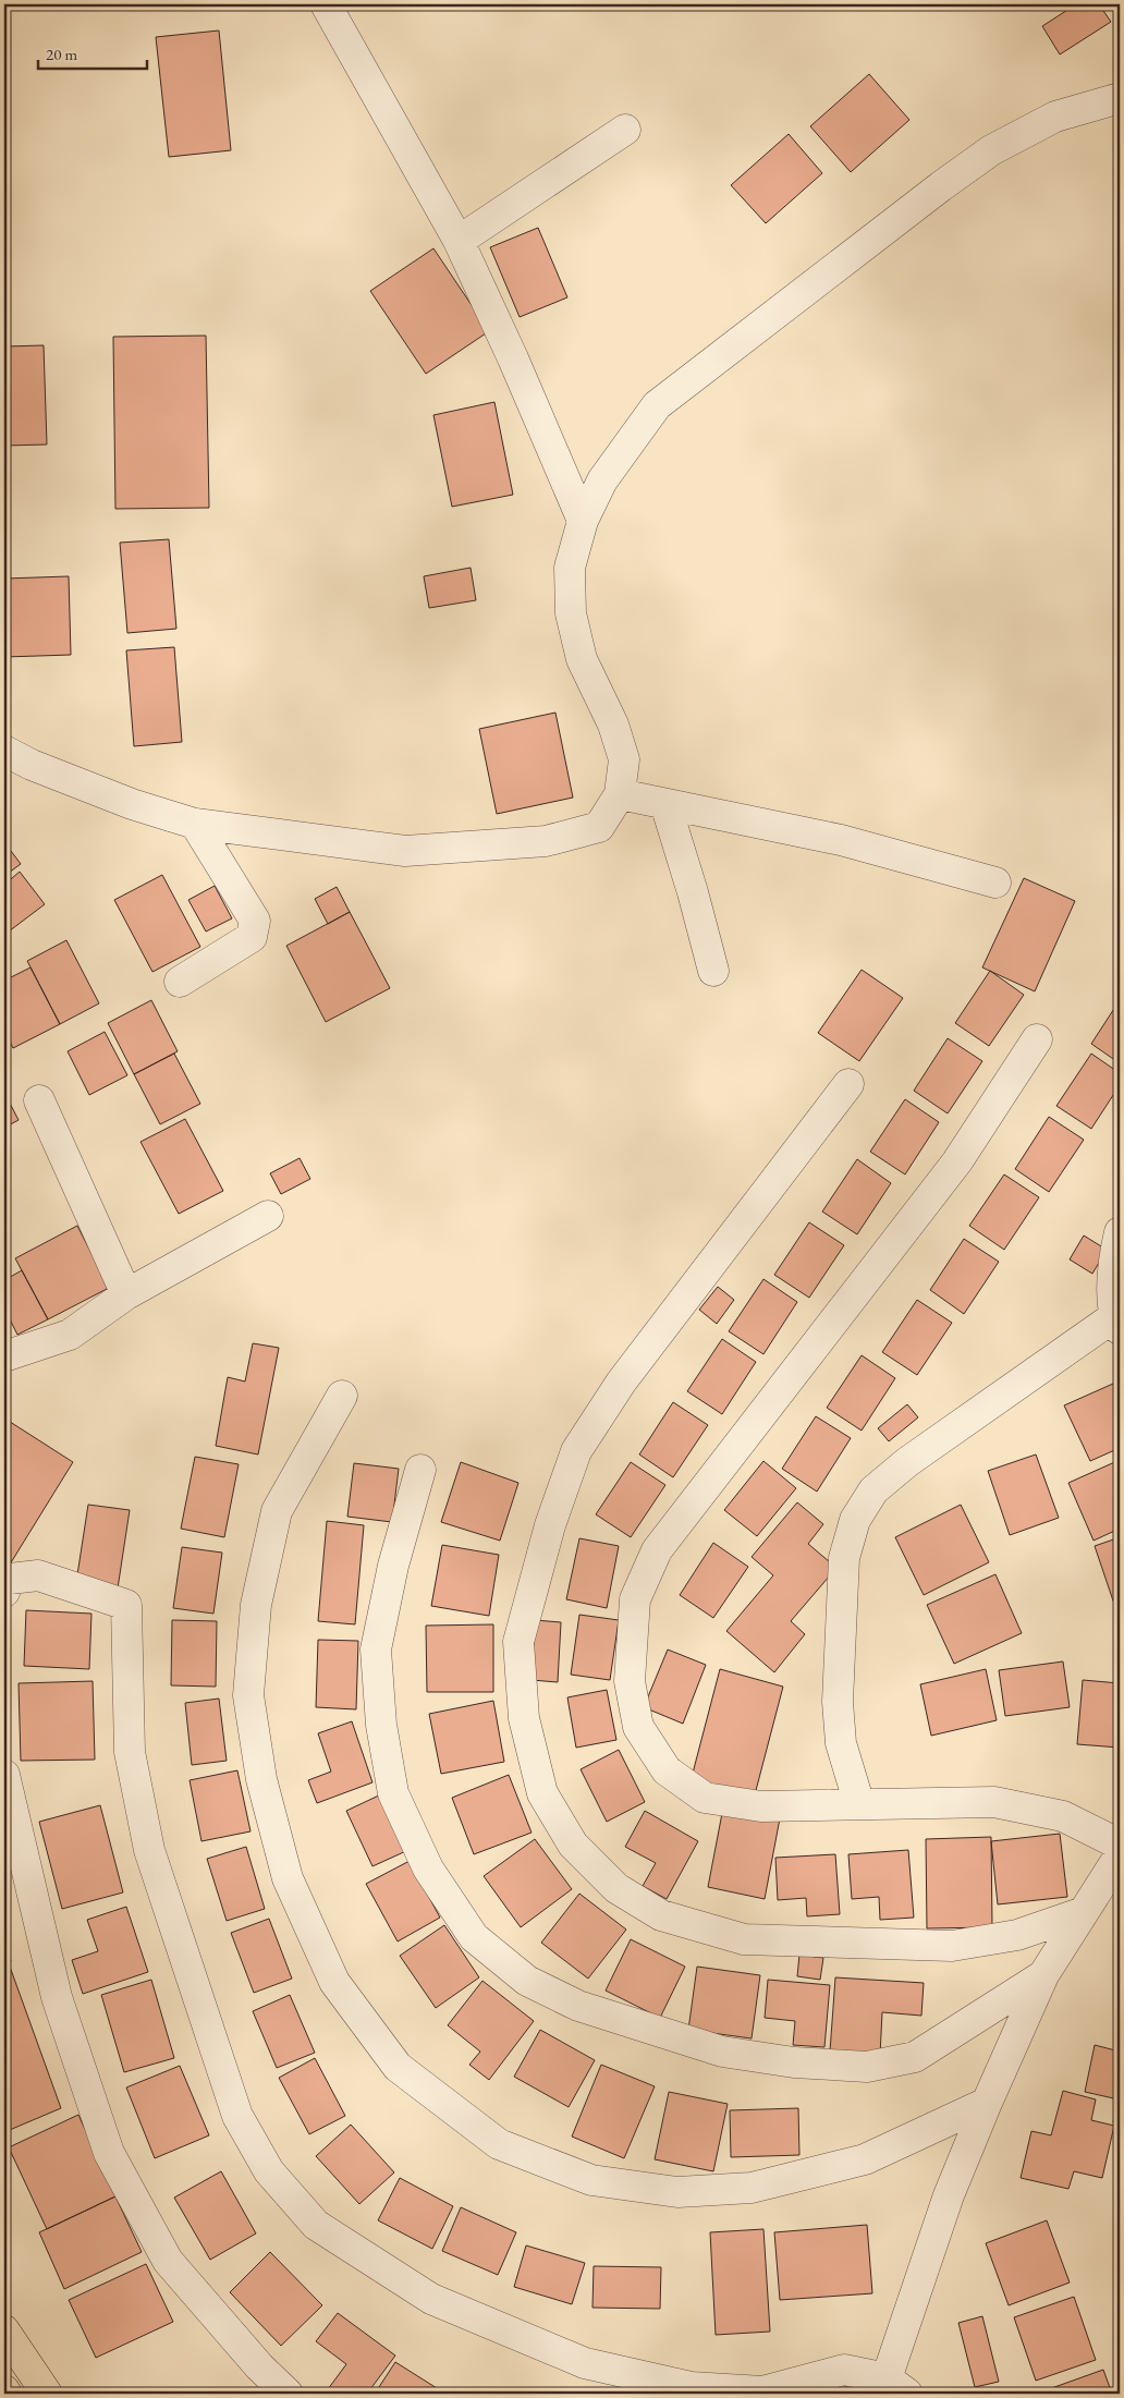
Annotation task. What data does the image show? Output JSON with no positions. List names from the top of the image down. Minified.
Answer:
{"scale_bar":"20 m"}
